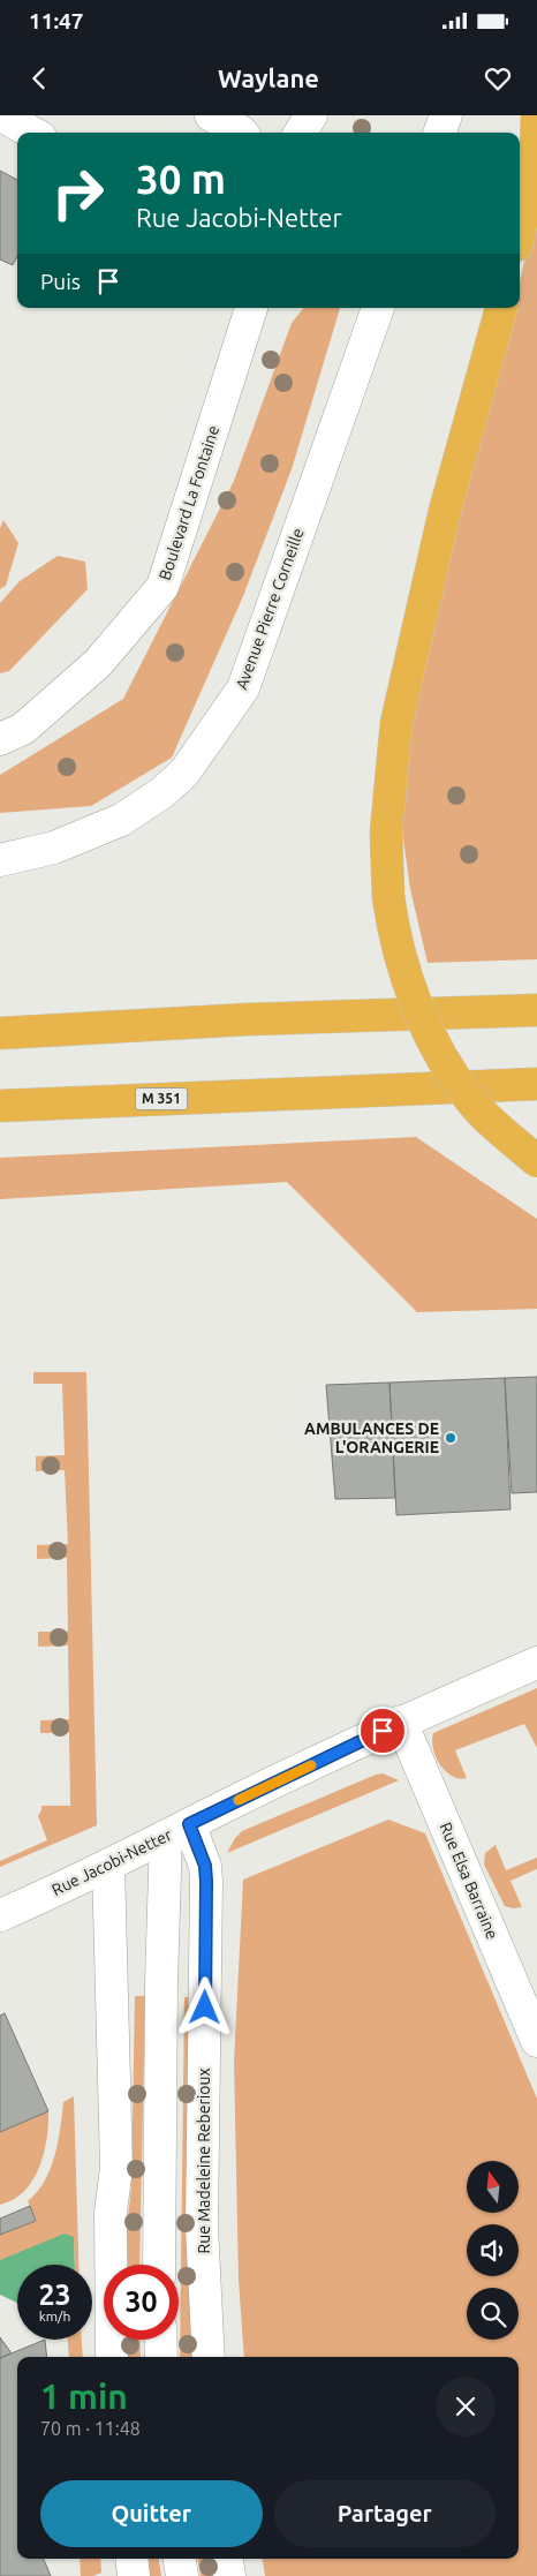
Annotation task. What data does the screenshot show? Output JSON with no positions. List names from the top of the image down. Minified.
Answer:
{"streets":{"highway":["M 351"],"street":["Boulevard La Fontaine","Avenue Pierre Corneille","Rue Jacobi-Netter","Rue Elsa Barraine","Rue Madeleine Reberioux"]},"crossings":[["Rue Jacobi-Netter","Rue Elsa Barraine"],["Rue Jacobi-Netter","Rue Madeleine Reberioux"]],"places":["AMBULANCES DE L'ORANGERIE"],"north":"top","page":{"status":"11:47","header":"Waylane","turn":["30 m","Rue Jacobi-Netter"],"then":"Puis","speed":"23 km/h","limit":"30","heading":["1 min","70 m · 11:48"],"buttons":["Quitter","Partager"]}}
